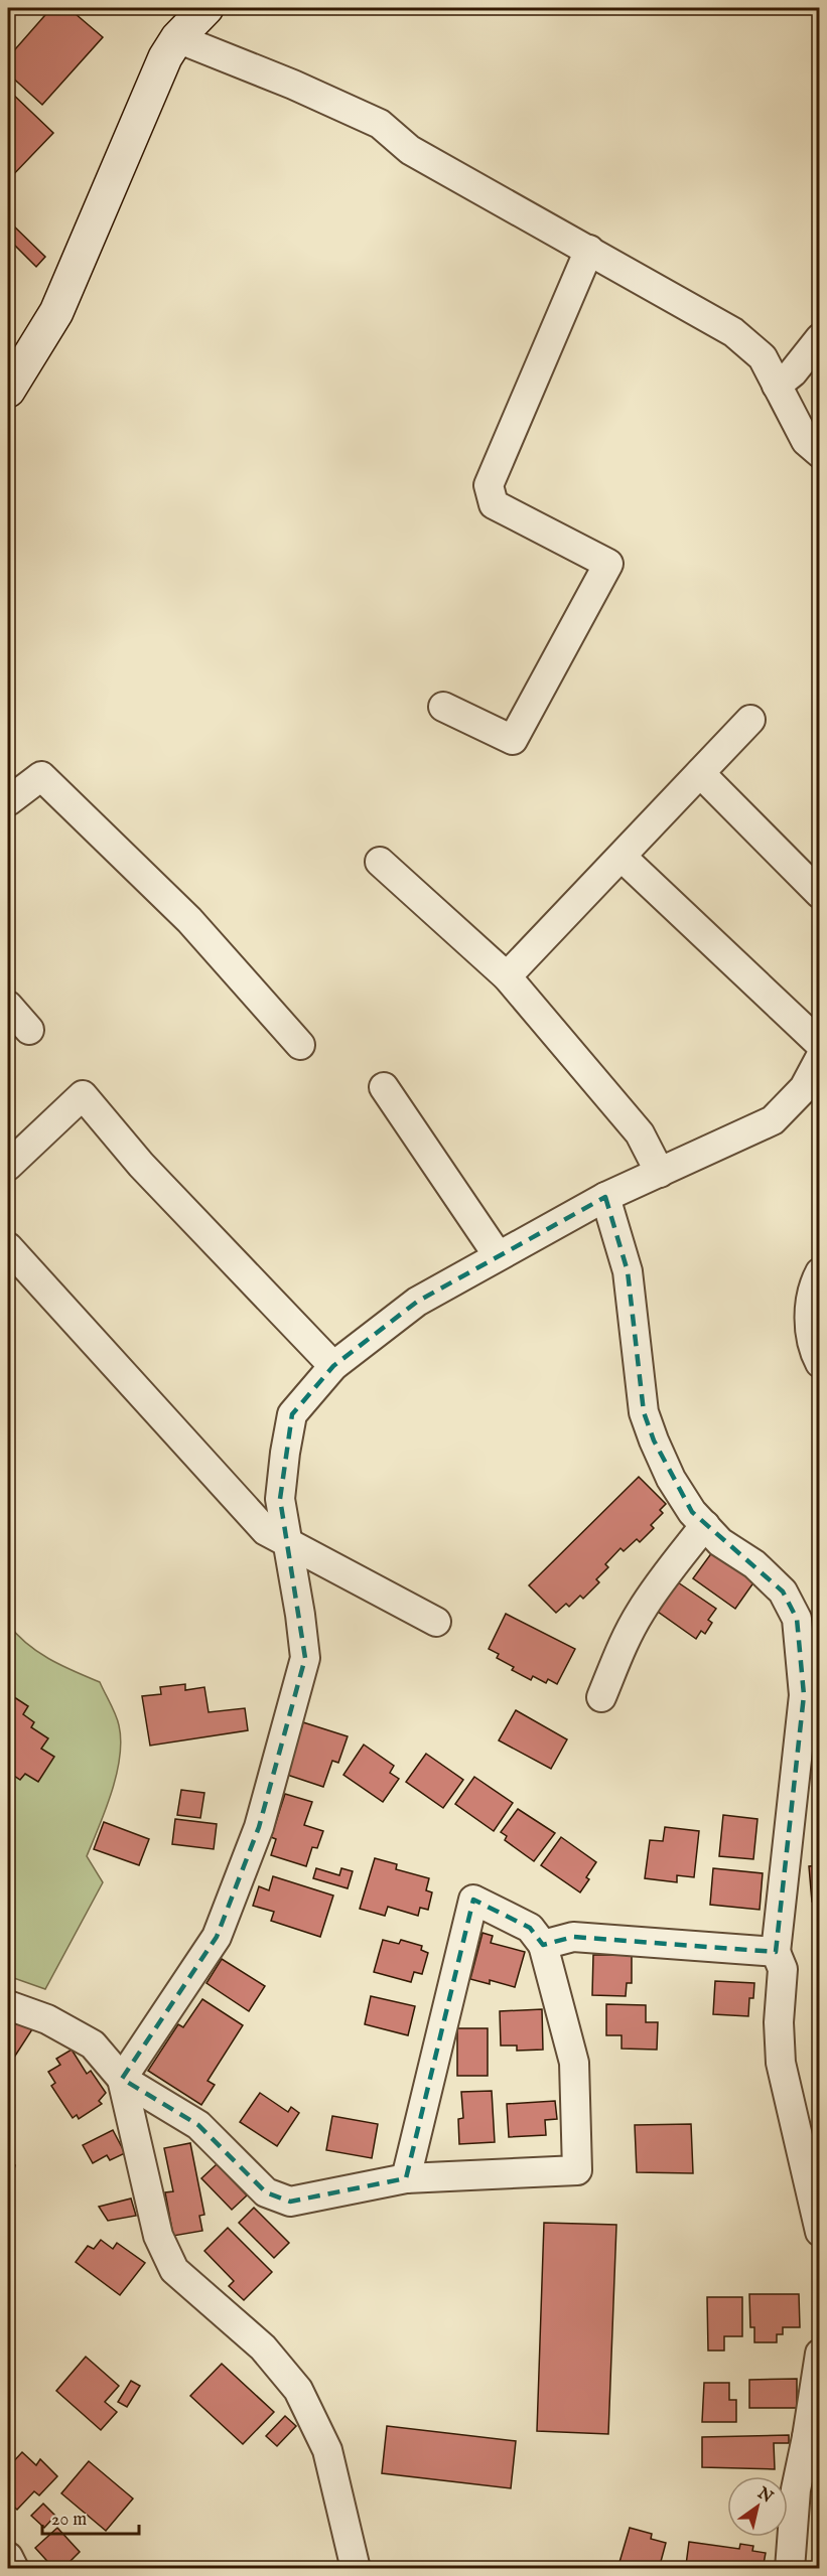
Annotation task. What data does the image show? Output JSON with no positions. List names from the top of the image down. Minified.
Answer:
{"scale_bar":"20 m","north":"top right"}
